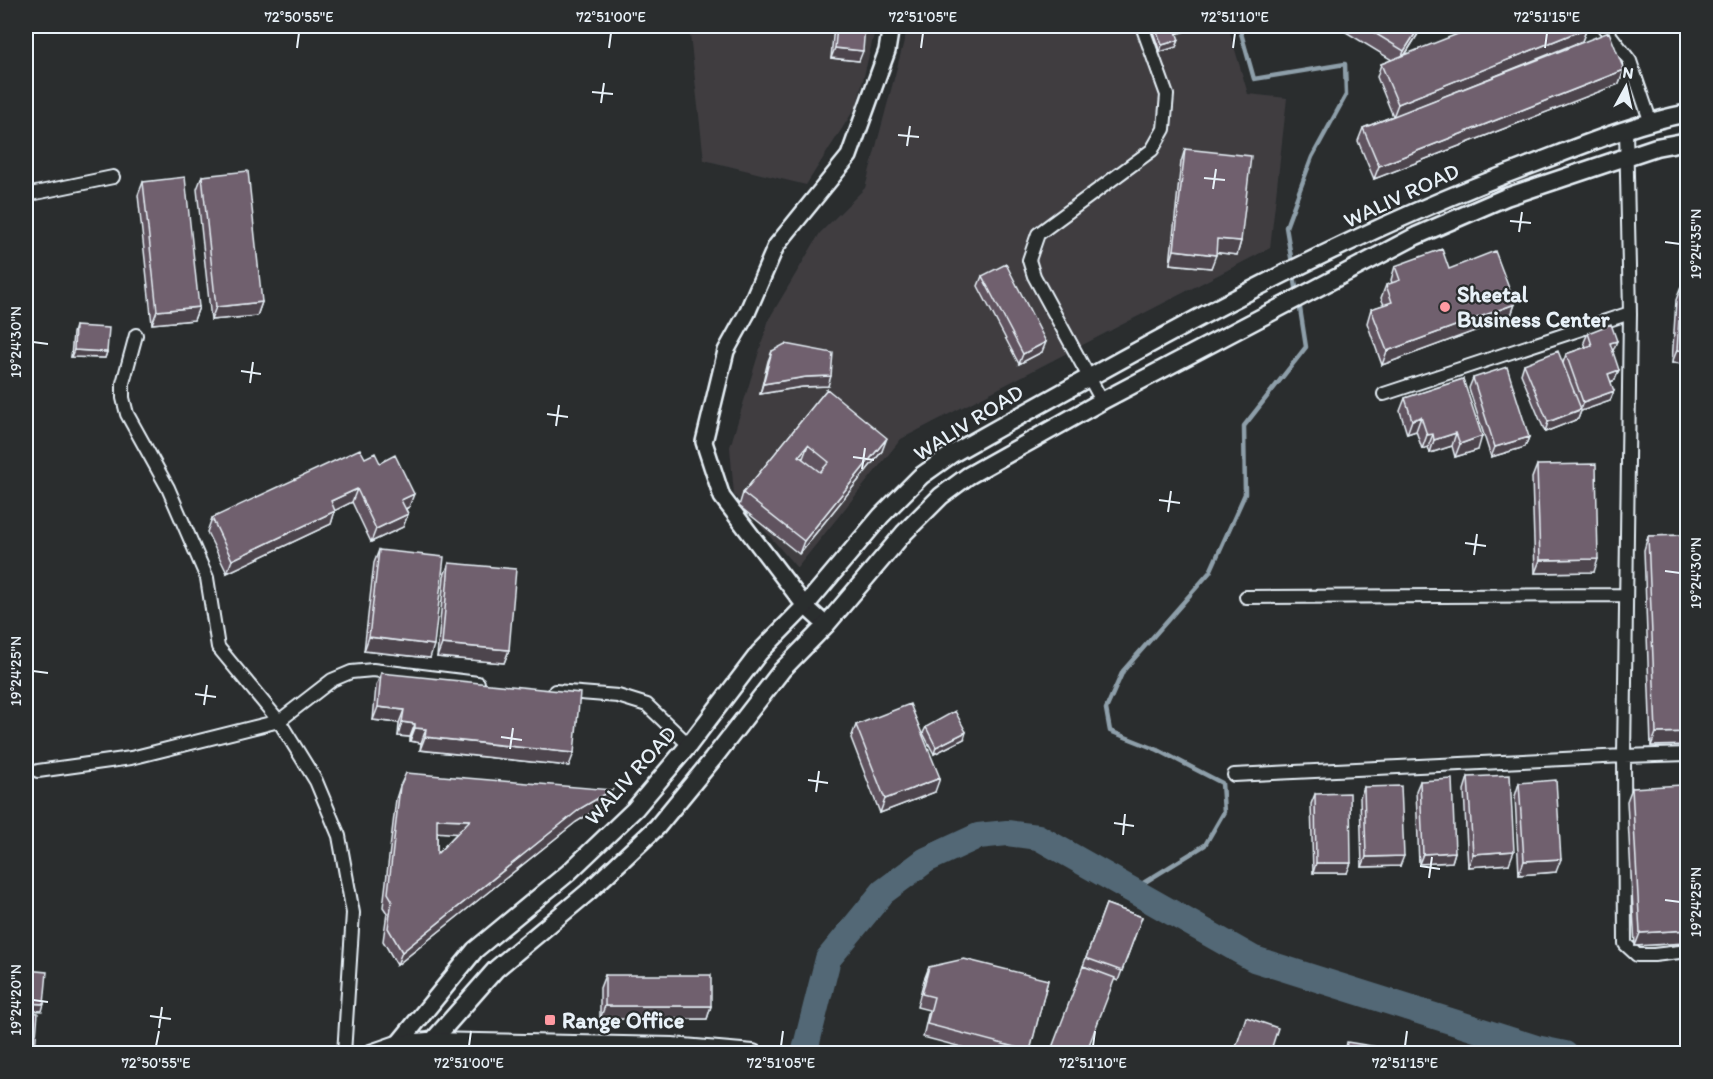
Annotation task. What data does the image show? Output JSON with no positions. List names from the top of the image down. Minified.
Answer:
{"streets":{"main road":["WALIV ROAD"]},"places":{"other":["Sheetal Business Center"],"transit":["Range Office"]},"north":"top","coordinates":["72°50'55\"E","72°51'00\"E","72°51'05\"E","72°51'10\"E","72°51'15\"E","19°24'35\"N","19°24'30\"N","19°24'25\"N","19°24'20\"N"]}
